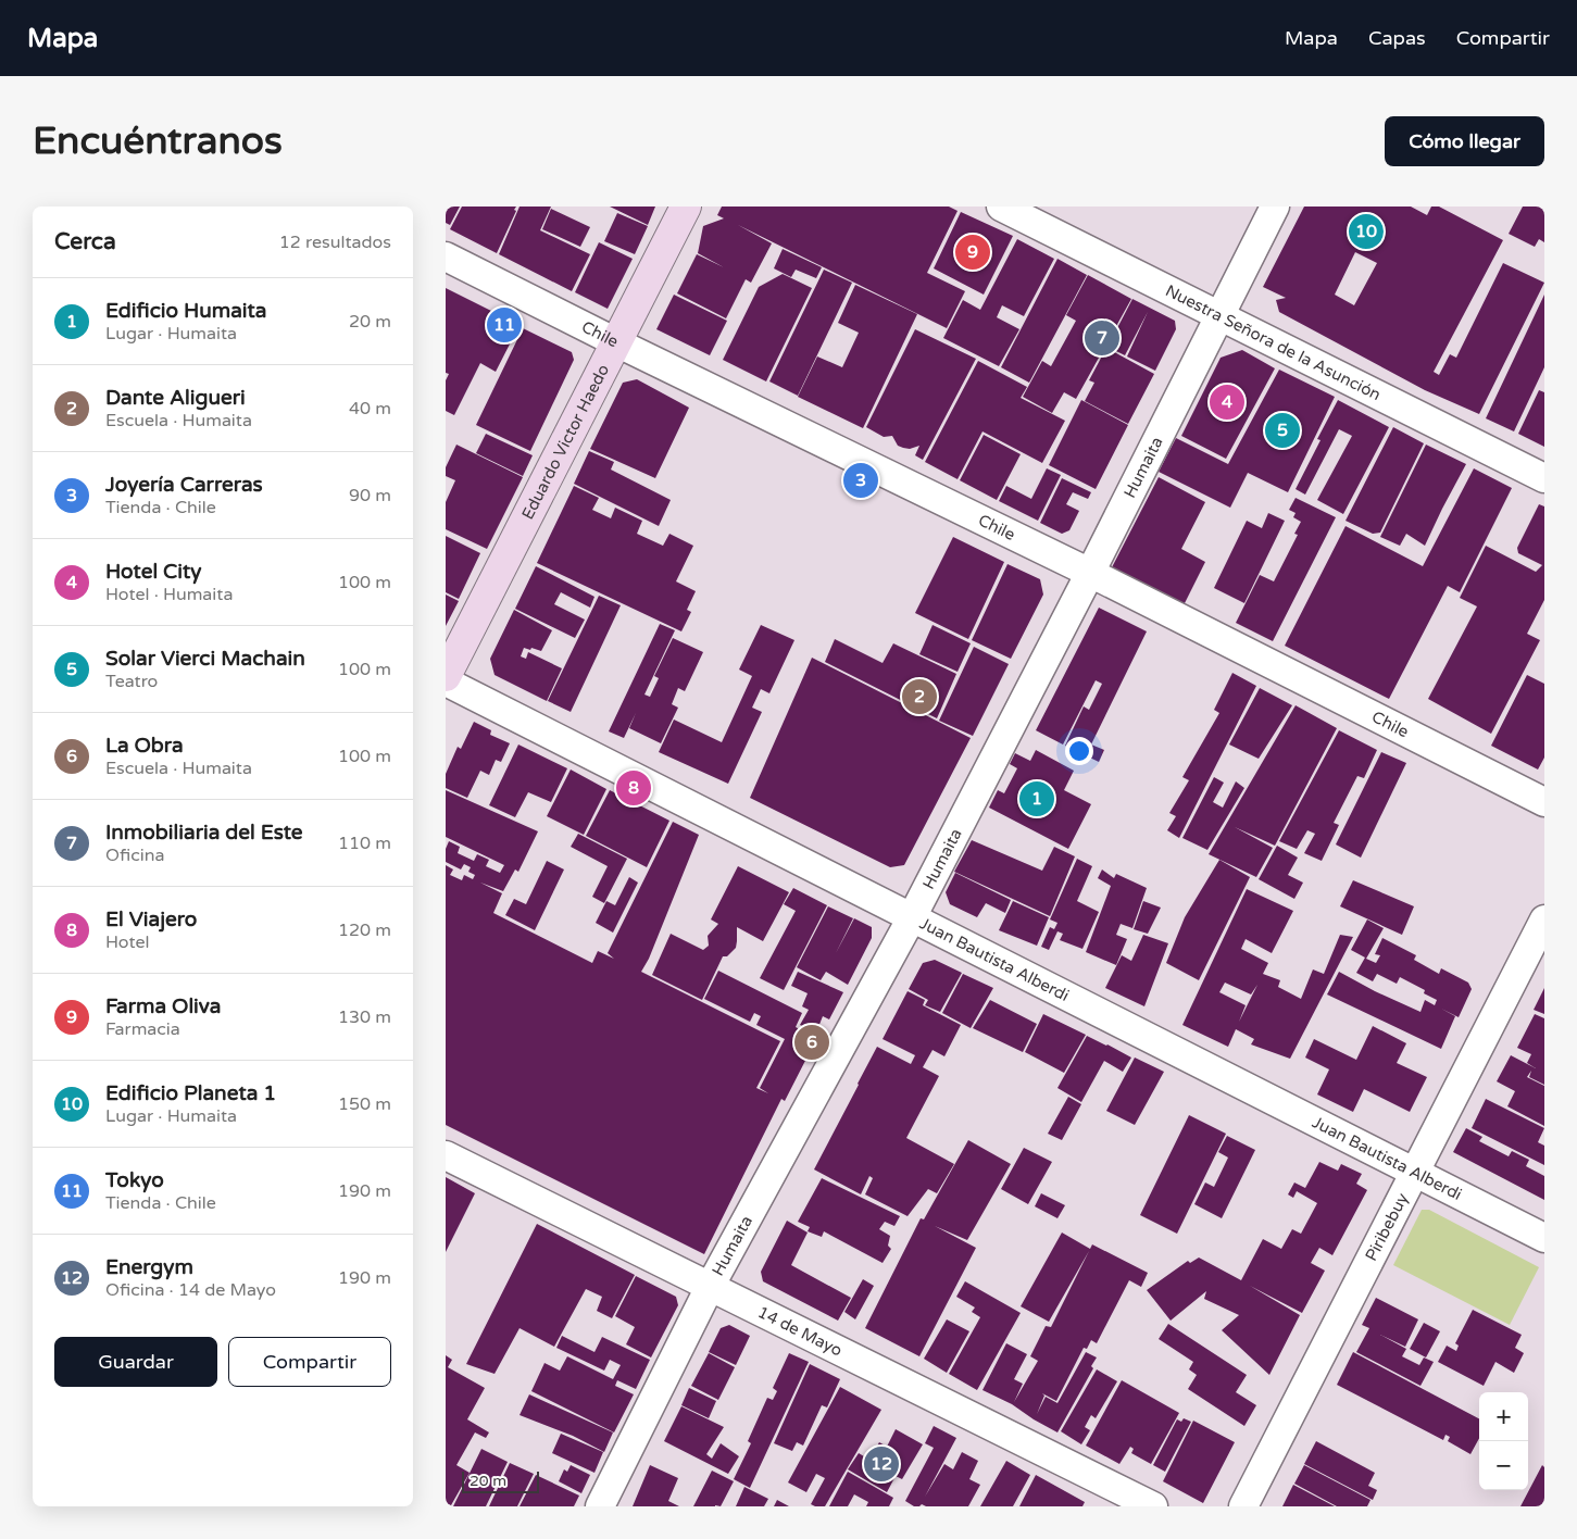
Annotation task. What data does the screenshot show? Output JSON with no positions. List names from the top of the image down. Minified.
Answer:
{"streets":{"street":["Chile","Nuestra Señora de la Asunción","Eduardo Victor Haedo","Humaita","Juan Bautista Alberdi","Piribebuy","14 de Mayo"]},"crossings":[["Chile","Eduardo Victor Haedo"],["Chile","Humaita"],["Nuestra Señora de la Asunción","Humaita"],["Humaita","Juan Bautista Alberdi"],["Humaita","14 de Mayo"],["Juan Bautista Alberdi","Piribebuy"]],"scale_bar":"20 m","page":{"header":"Mapa","nav":["Mapa","Capas","Compartir"],"buttons":["Cómo llegar",["Guardar","Compartir"]],"title":"Encuéntranos","heading":["Cerca","12 resultados"],"pins":["10","9","11","7","4","5","3","2","8","1","6","12"],"list":[{"mark":"1","name":"Edificio Humaita","note":"Lugar · Humaita","value":"20 m"},{"mark":"2","name":"Dante Aligueri","note":"Escuela · Humaita","value":"40 m"},{"mark":"3","name":"Joyería Carreras","note":"Tienda · Chile","value":"90 m"},{"mark":"4","name":"Hotel City","note":"Hotel · Humaita","value":"100 m"},{"mark":"5","name":"Solar Vierci Machain","note":"Teatro","value":"100 m"},{"mark":"6","name":"La Obra","note":"Escuela · Humaita","value":"100 m"},{"mark":"7","name":"Inmobiliaria del Este","note":"Oficina","value":"110 m"},{"mark":"8","name":"El Viajero","note":"Hotel","value":"120 m"},{"mark":"9","name":"Farma Oliva","note":"Farmacia","value":"130 m"},{"mark":"10","name":"Edificio Planeta 1","note":"Lugar · Humaita","value":"150 m"},{"mark":"11","name":"Tokyo","note":"Tienda · Chile","value":"190 m"},{"mark":"12","name":"Energym","note":"Oficina · 14 de Mayo","value":"190 m"}],"map_buttons":["+","−"],"scale":"20 m"}}
